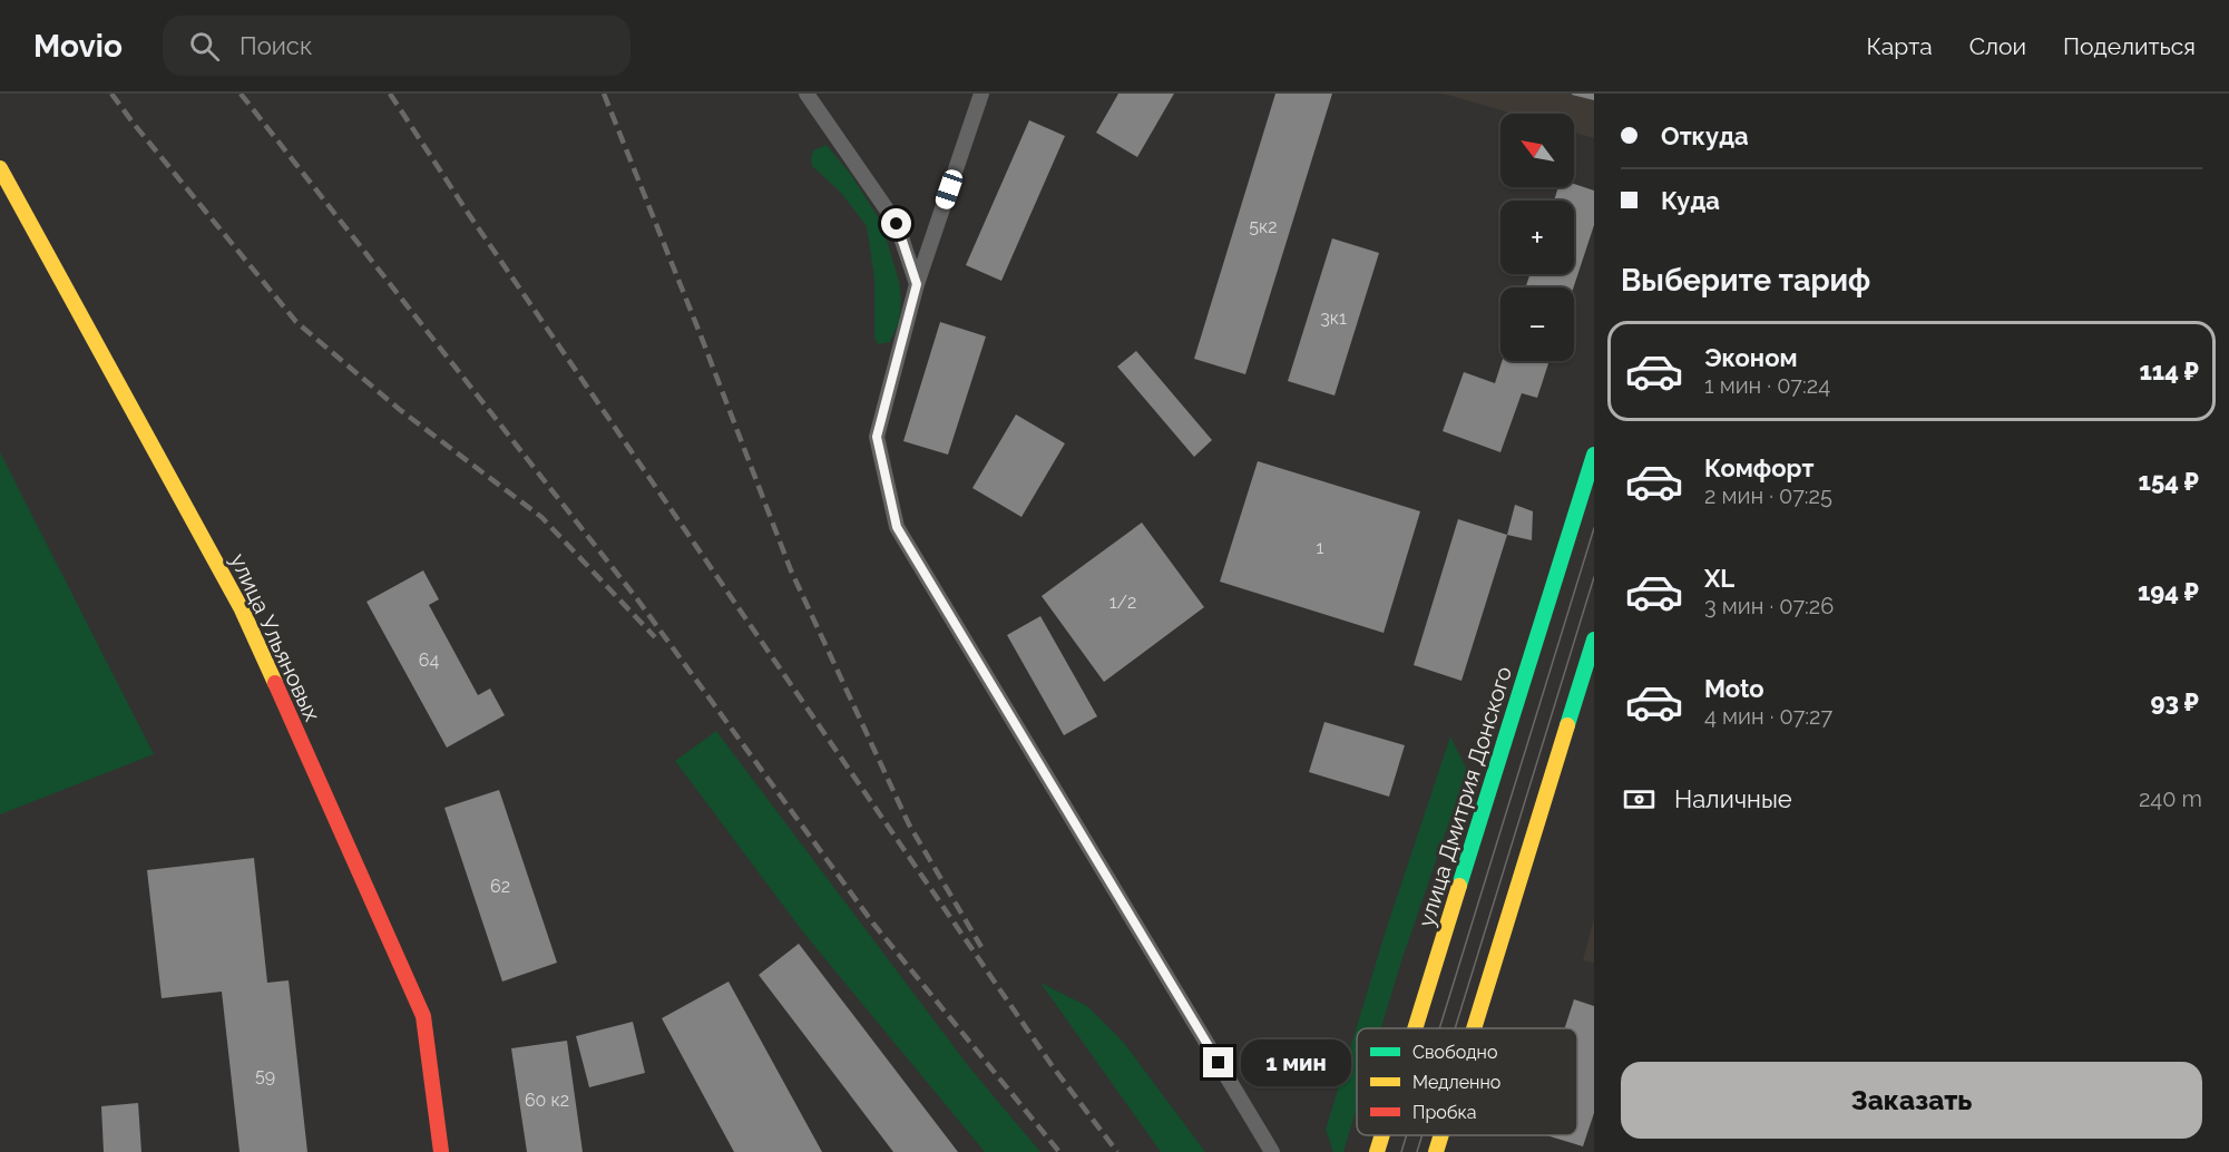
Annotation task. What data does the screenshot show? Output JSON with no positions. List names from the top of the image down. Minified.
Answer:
{"streets":{"street":["улица Ульяновых","улица Дмитрия Донского"]},"house_numbers":["5к2","3к1","1","1/2","64","62","59","60 к2"],"legend":["Свободно","Медленно","Пробка"],"north":"top left","page":{"header":"Movio","search":"Поиск","nav":["Карта","Слои","Поделиться"],"banner":["Откуда","Куда"],"map_buttons":["+","−"],"heading":"Выберите тариф","list":[{"name":"Эконом","note":"1 мин · 07:24","value":"114 ₽"},{"name":"Комфорт","note":"2 мин · 07:25","value":"154 ₽"},{"name":"XL","note":"3 мин · 07:26","value":"194 ₽"},{"name":"Moto","note":"4 мин · 07:27","value":"93 ₽"}],"pay":["Наличные","240 m"],"bubble":"1 мин","buttons":"Заказать"}}
